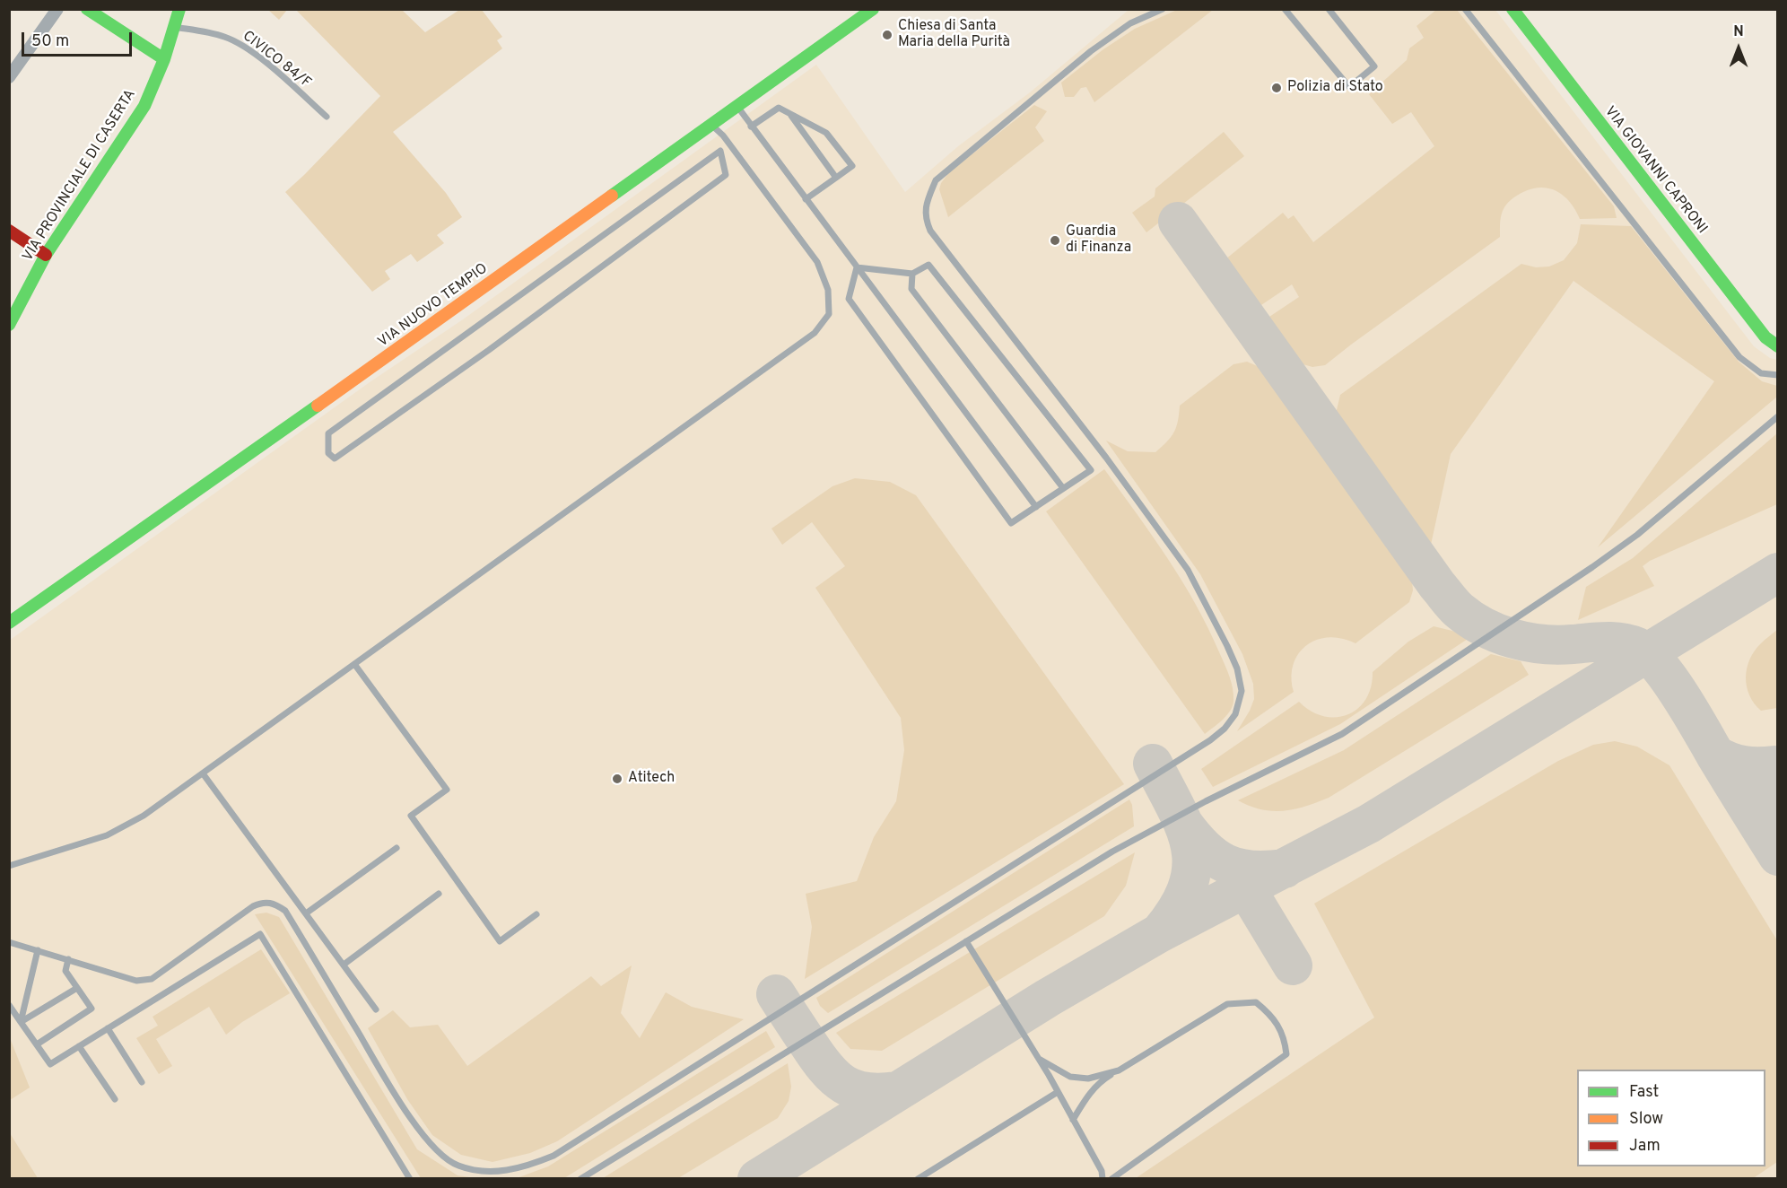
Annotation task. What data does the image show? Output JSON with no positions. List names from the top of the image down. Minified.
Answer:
{"streets":{"street":["VIA GIOVANNI CAPRONI","VIA PROVINCIALE DI CASERTA","VIA NUOVO TEMPIO"],"lane":["CIVICO 84/F"]},"crossings":[["CIVICO 84/F","VIA PROVINCIALE DI CASERTA"]],"places":["Chiesa di Santa Maria della Purità","Polizia di Stato","Guardia di Finanza","Atitech"],"legend":["Fast","Slow","Jam"],"scale_bar":"50 m","north":"top"}
